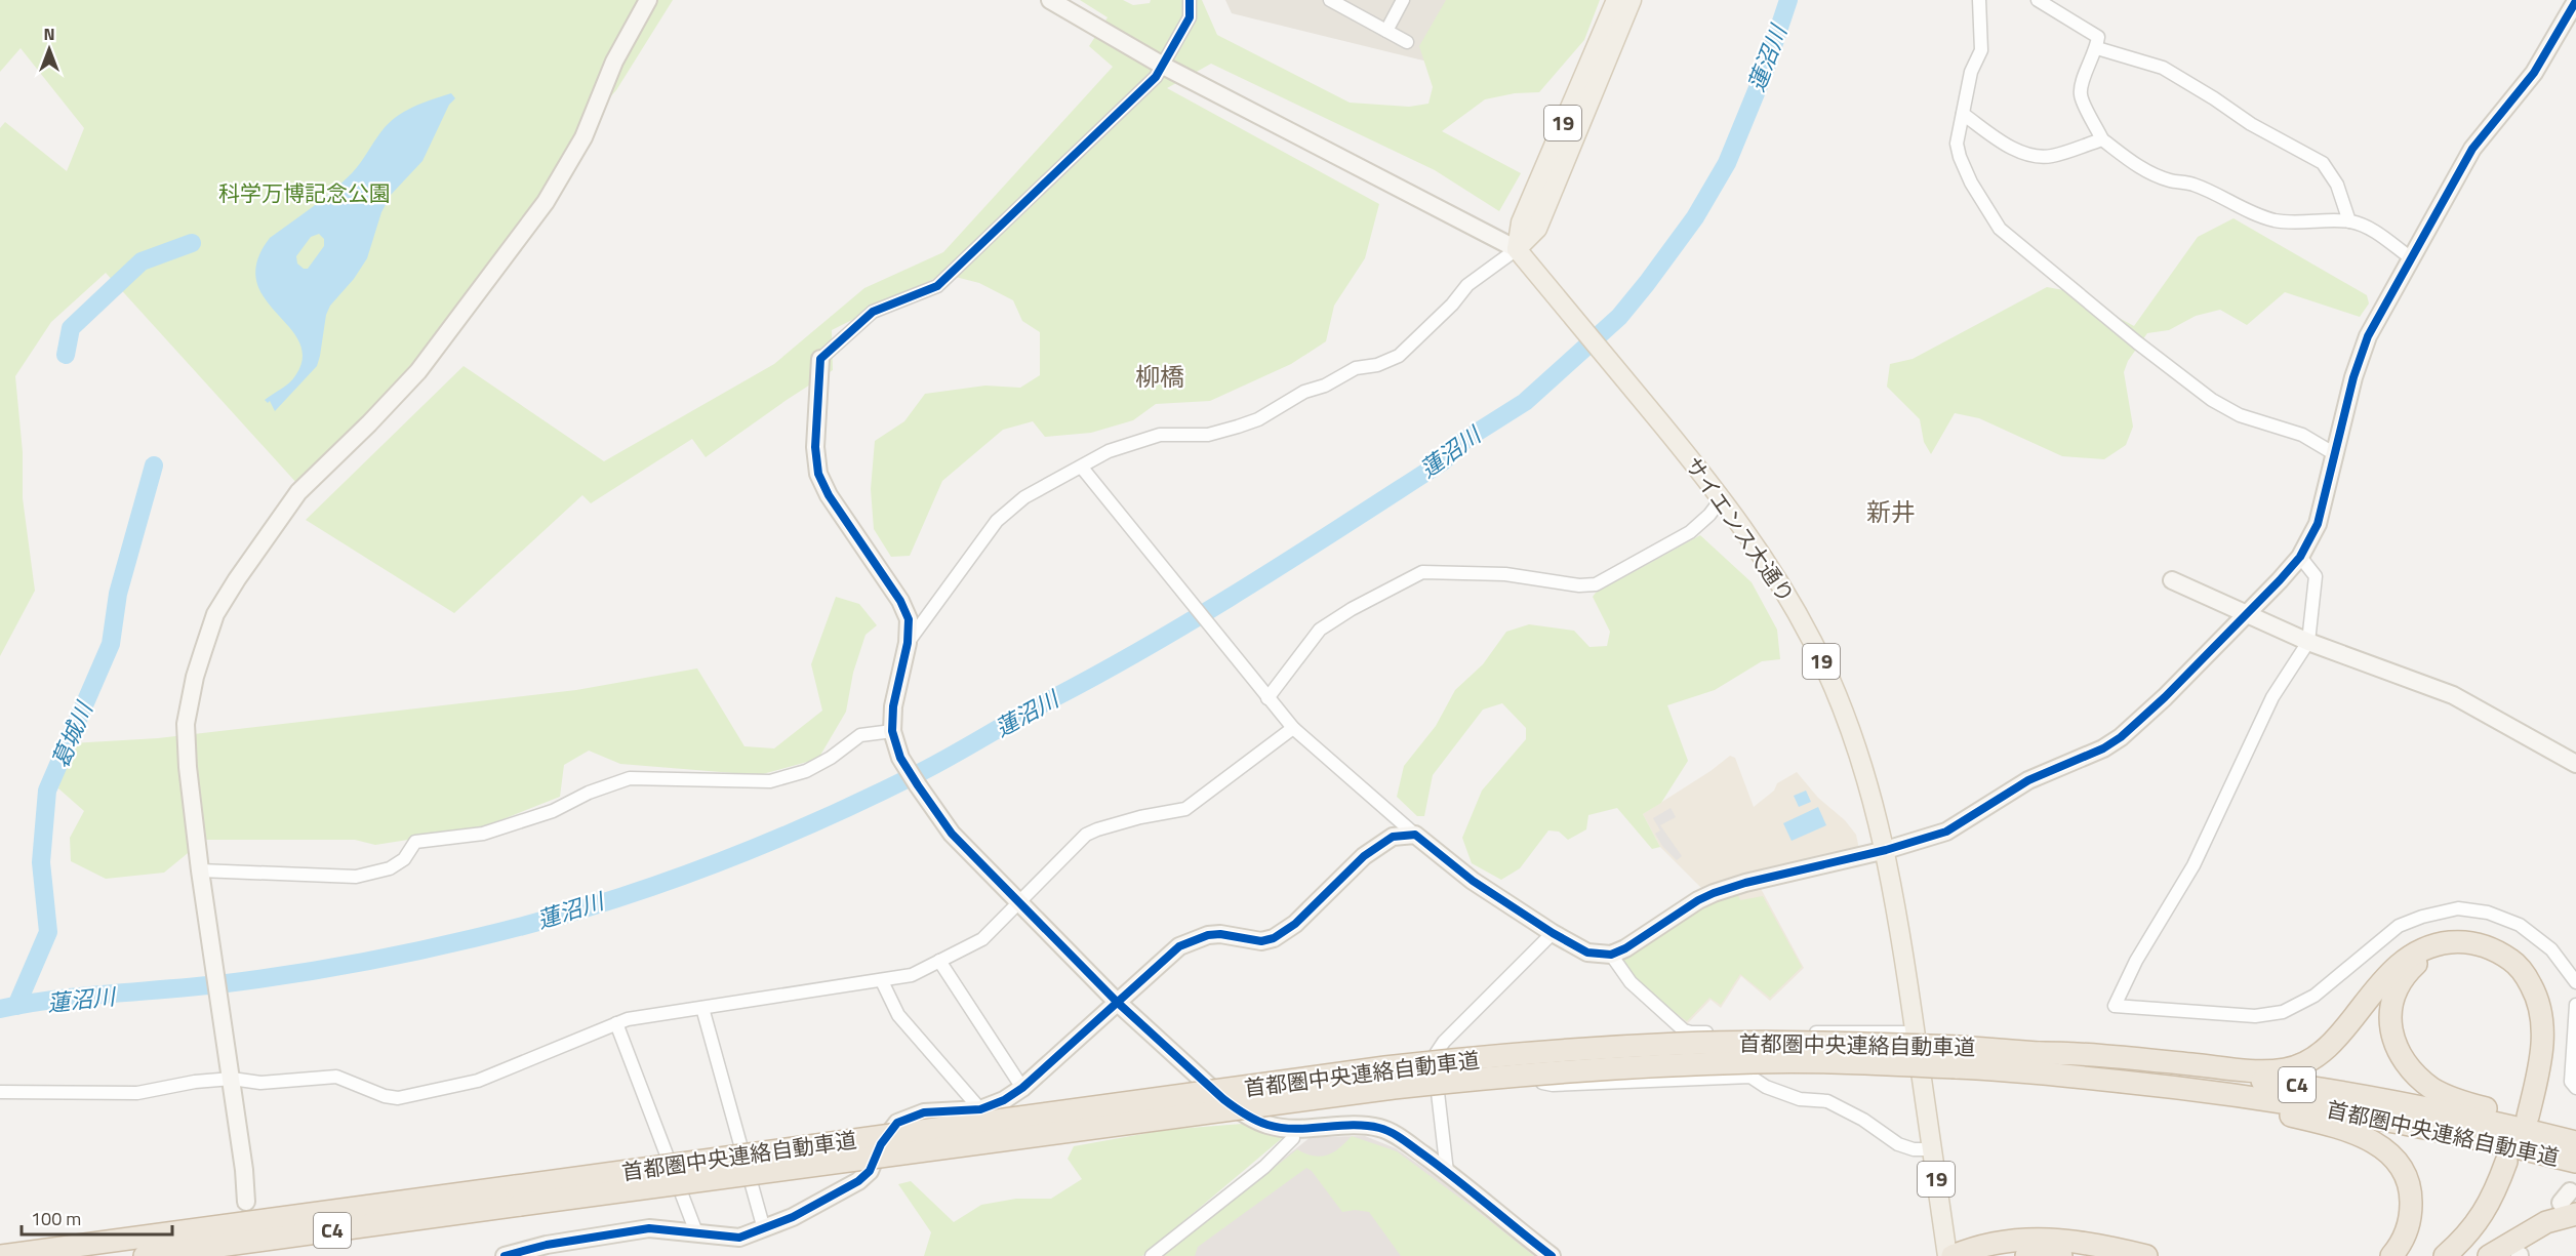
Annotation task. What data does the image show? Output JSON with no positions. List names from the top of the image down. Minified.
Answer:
{"streets":{"highway":["首都圏中央連絡自動車道","C4"],"main road":["19","サイエンス大通り"]},"crossings":[["19","サイエンス大通り"]],"districts":["柳橋","新井"],"water":["蓮沼川","葛城川"],"parks":["科学万博記念公園"],"scale_bar":"100 m","north":"top"}
